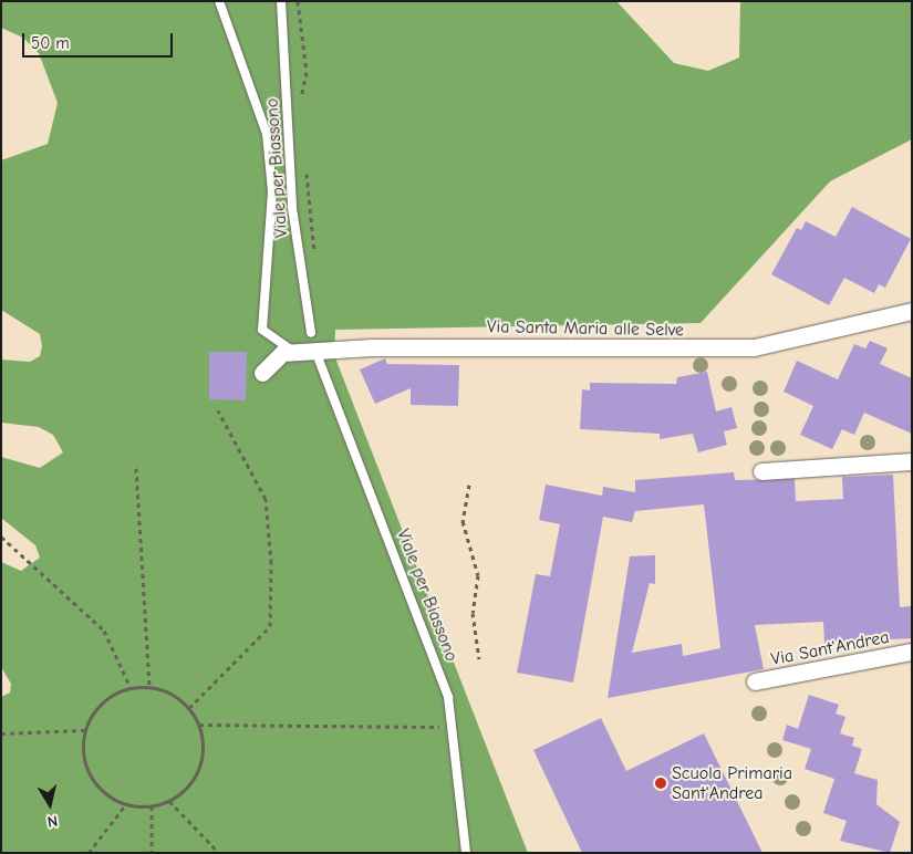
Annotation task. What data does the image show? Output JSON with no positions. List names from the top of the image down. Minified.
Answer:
{"streets":{"street":["Via Santa Maria alle Selve","Via Sant'Andrea"],"lane":["Viale per Biassono"]},"places":["Scuola Primaria Sant'Andrea"],"scale_bar":"50 m","north":"bottom"}
